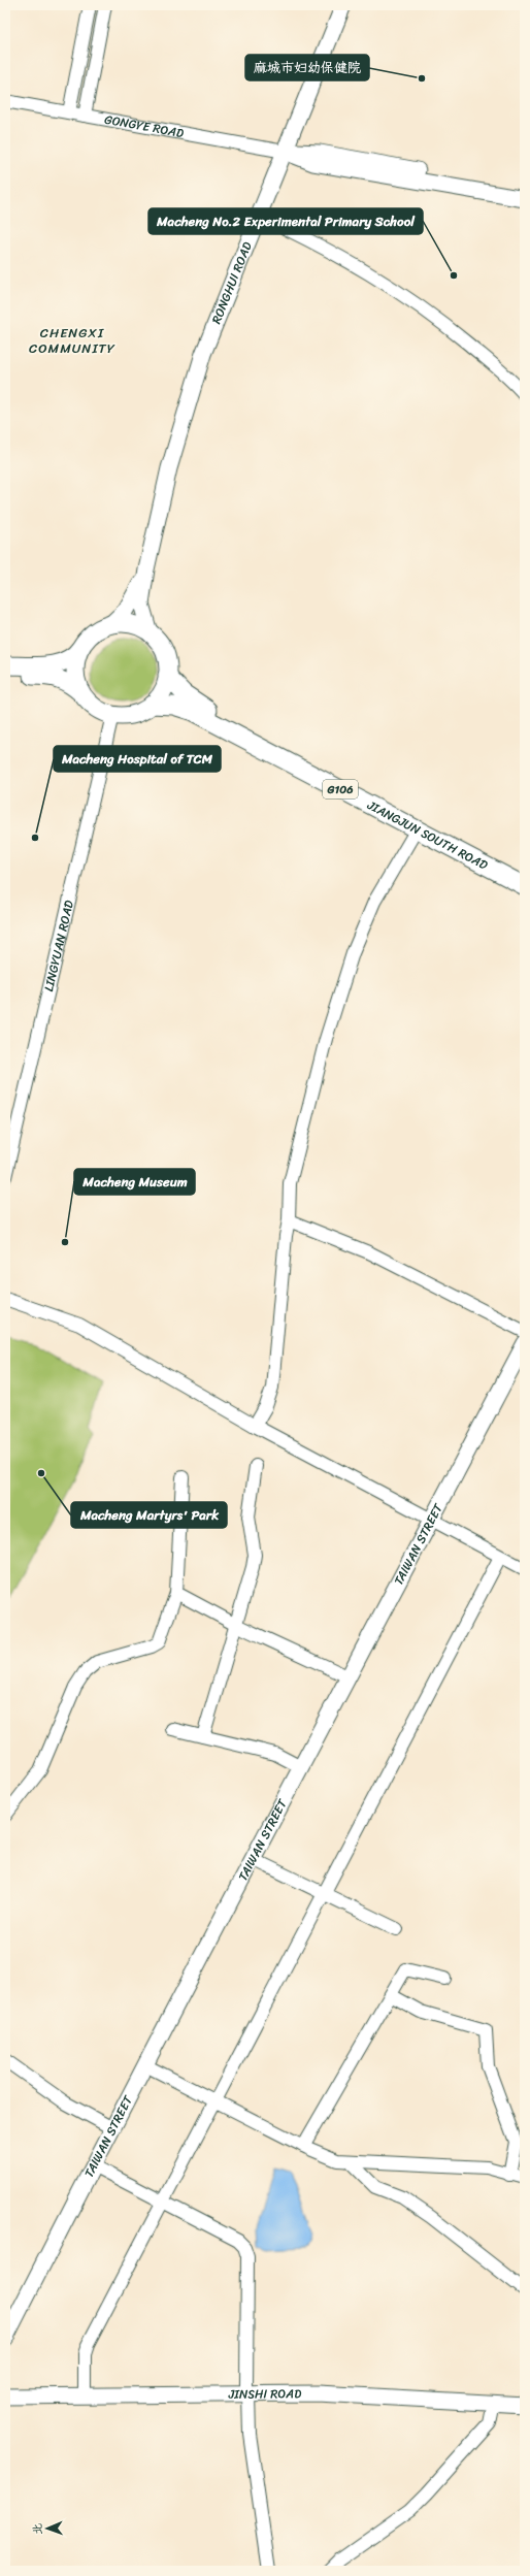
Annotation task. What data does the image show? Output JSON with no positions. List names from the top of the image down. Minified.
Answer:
{"streets":{"highway":["G106","JIANGJUN SOUTH ROAD"],"main road":["GONGYE ROAD","RONGHUI ROAD","TAIWAN STREET","JINSHI ROAD"],"street":["LINGYUAN ROAD"]},"crossings":[["GONGYE ROAD","RONGHUI ROAD"],["G106","JIANGJUN SOUTH ROAD"],["G106","LINGYUAN ROAD"],["JIANGJUN SOUTH ROAD","LINGYUAN ROAD"]],"districts":["CHENGXI COMMUNITY"],"places":["麻城市妇幼保健院","Macheng No.2 Experimental Primary School","Macheng Hospital of TCM","Macheng Museum","Macheng Martyrs' Park"],"north":"left"}
